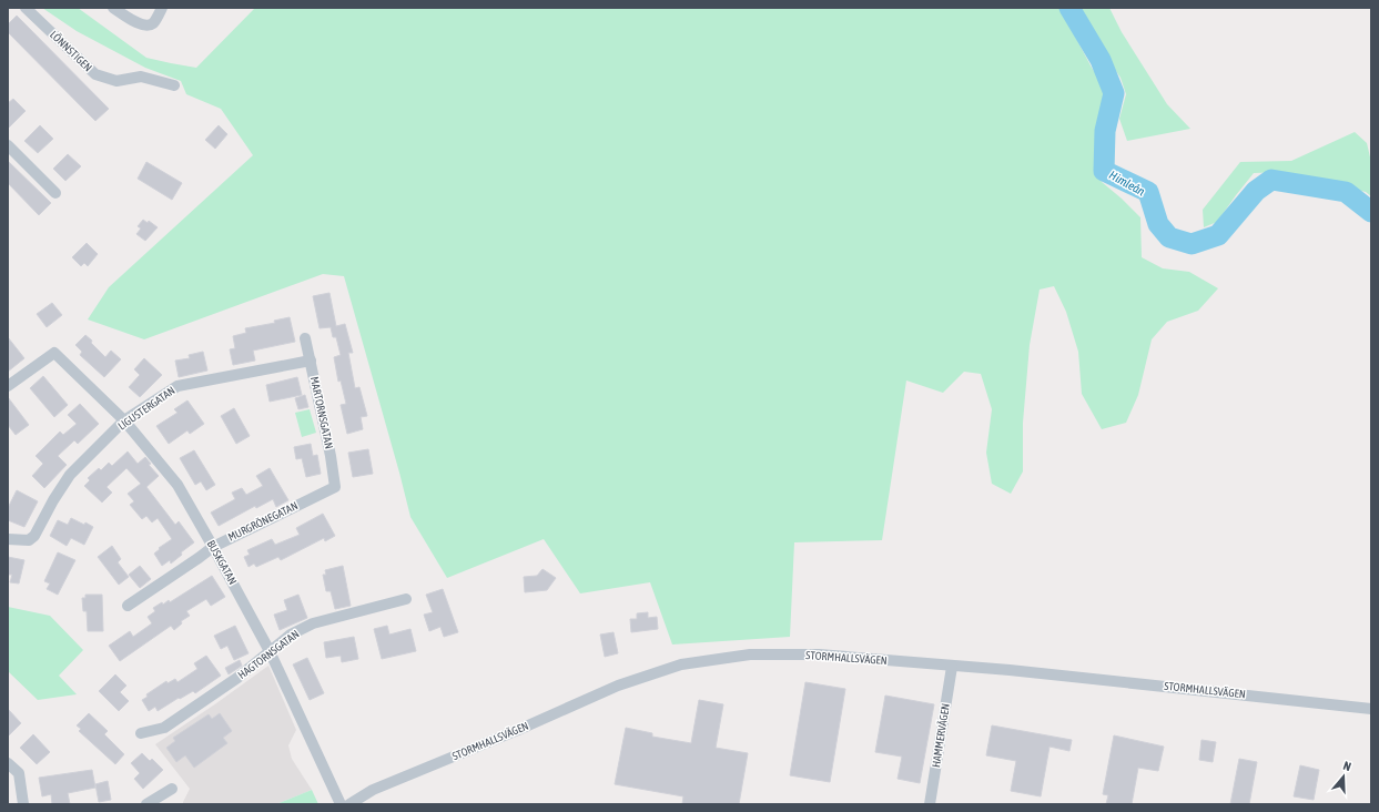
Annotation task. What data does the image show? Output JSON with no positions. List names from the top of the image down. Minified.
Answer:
{"streets":{"street":["LÖNNSTIGEN","LIGUSTERGATAN","MARTORNSGATAN","MURGRÖNEGATAN","BUSKGATAN","HAGTORNSGATAN","STORMHALLSVÄGEN","HAMMERVÄGEN"]},"crossings":[["LIGUSTERGATAN","MARTORNSGATAN"],["LIGUSTERGATAN","BUSKGATAN"],["MARTORNSGATAN","MURGRÖNEGATAN"],["MURGRÖNEGATAN","BUSKGATAN"],["BUSKGATAN","HAGTORNSGATAN"],["STORMHALLSVÄGEN","HAMMERVÄGEN"]],"water":["Himleån"],"north":"top"}
